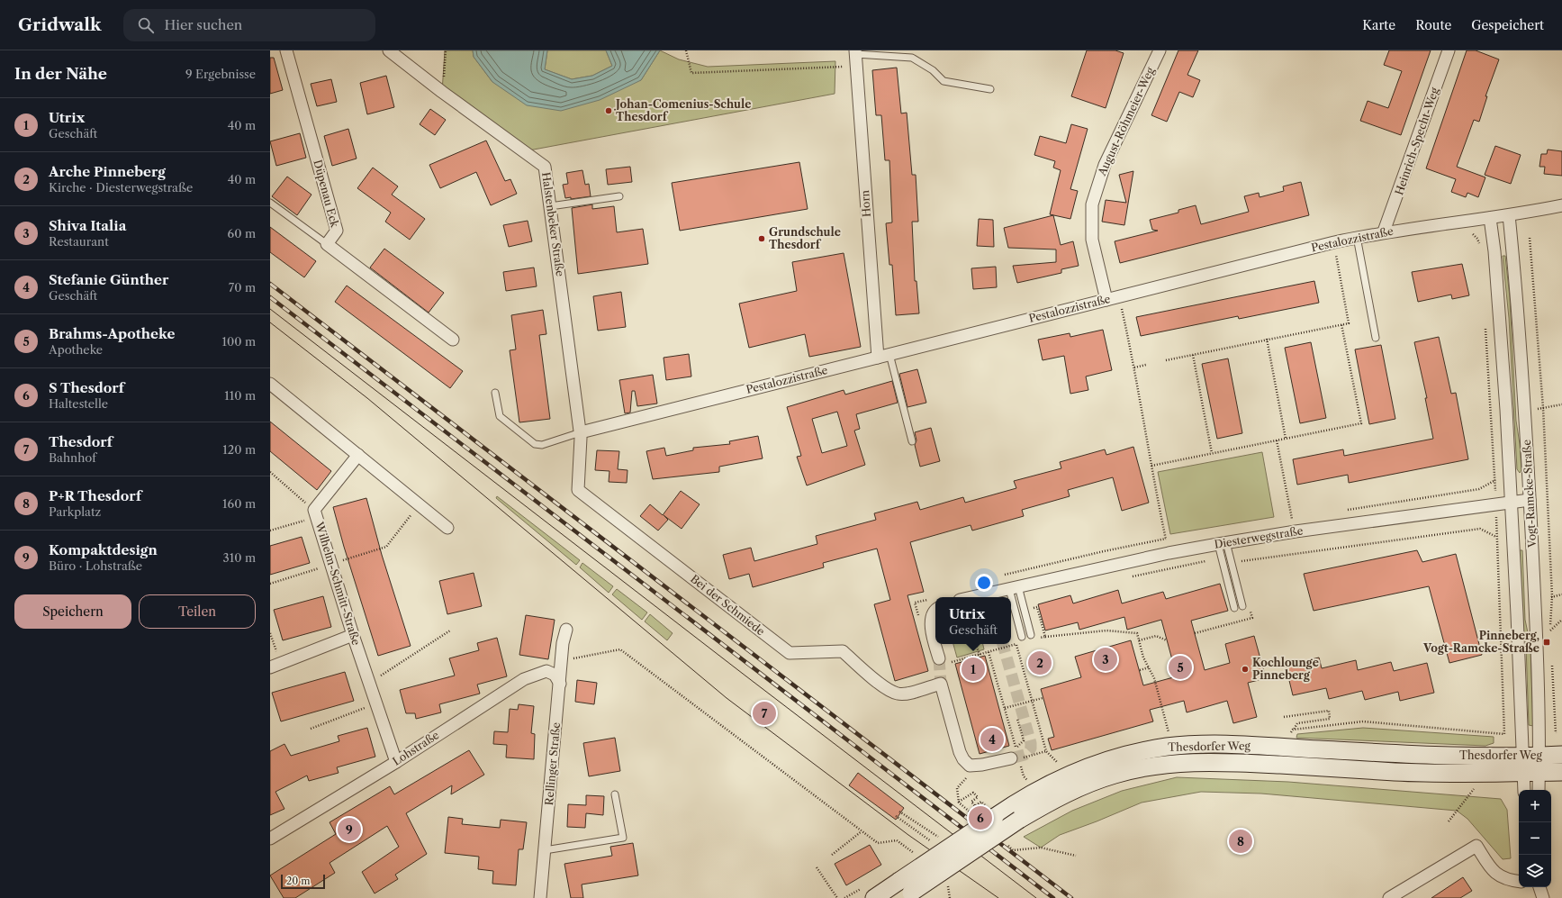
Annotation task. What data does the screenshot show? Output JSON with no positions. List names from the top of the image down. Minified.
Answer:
{"streets":{"street":["August-Röhmeier-Weg","Heinrich-Specht-Weg","Düpenau Eck","Horn","Halstenbeker Straße","Pestalozzistraße","Vogt-Ramcke-Straße","Diesterwegstraße","Wilhelm-Schmitt-Straße","Bei der Schmiede","Thesdorfer Weg","Lohstraße","Rellinger Straße"]},"crossings":[["August-Röhmeier-Weg","Pestalozzistraße"],["Heinrich-Specht-Weg","Pestalozzistraße"],["Horn","Pestalozzistraße"],["Halstenbeker Straße","Pestalozzistraße"],["Halstenbeker Straße","Bei der Schmiede"],["Pestalozzistraße","Vogt-Ramcke-Straße"],["Pestalozzistraße","Bei der Schmiede"],["Vogt-Ramcke-Straße","Diesterwegstraße"],["Vogt-Ramcke-Straße","Thesdorfer Weg"],["Wilhelm-Schmitt-Straße","Lohstraße"],["Lohstraße","Rellinger Straße"]],"places":{"other":["Johan-Comenius-Schule Thesdorf","Grundschule Thesdorf","Kochlounge Pinneberg"],"transit":["Pinneberg, Vogt-Ramcke-Straße"]},"scale_bar":"20 m","page":{"header":"Gridwalk","search":"Hier suchen","nav":["Karte","Route","Gespeichert"],"heading":["In der Nähe","9 Ergebnisse"],"list":[{"mark":"1","name":"Utrix","note":"Geschäft","value":"40 m"},{"mark":"2","name":"Arche Pinneberg","note":"Kirche · Diesterwegstraße","value":"40 m"},{"mark":"3","name":"Shiva Italia","note":"Restaurant","value":"60 m"},{"mark":"4","name":"Stefanie Günther","note":"Geschäft","value":"70 m"},{"mark":"5","name":"Brahms-Apotheke","note":"Apotheke","value":"100 m"},{"mark":"6","name":"S Thesdorf","note":"Haltestelle","value":"110 m"},{"mark":"7","name":"Thesdorf","note":"Bahnhof","value":"120 m"},{"mark":"8","name":"P+R Thesdorf","note":"Parkplatz","value":"160 m"},{"mark":"9","name":"Kompaktdesign","note":"Büro · Lohstraße","value":"310 m"}],"buttons":["Speichern","Teilen"],"popup":["Utrix","Geschäft"],"pins":["3","2","5","1","7","4","6","9","8"],"map_buttons":["+","−"],"scale":"20 m"}}
